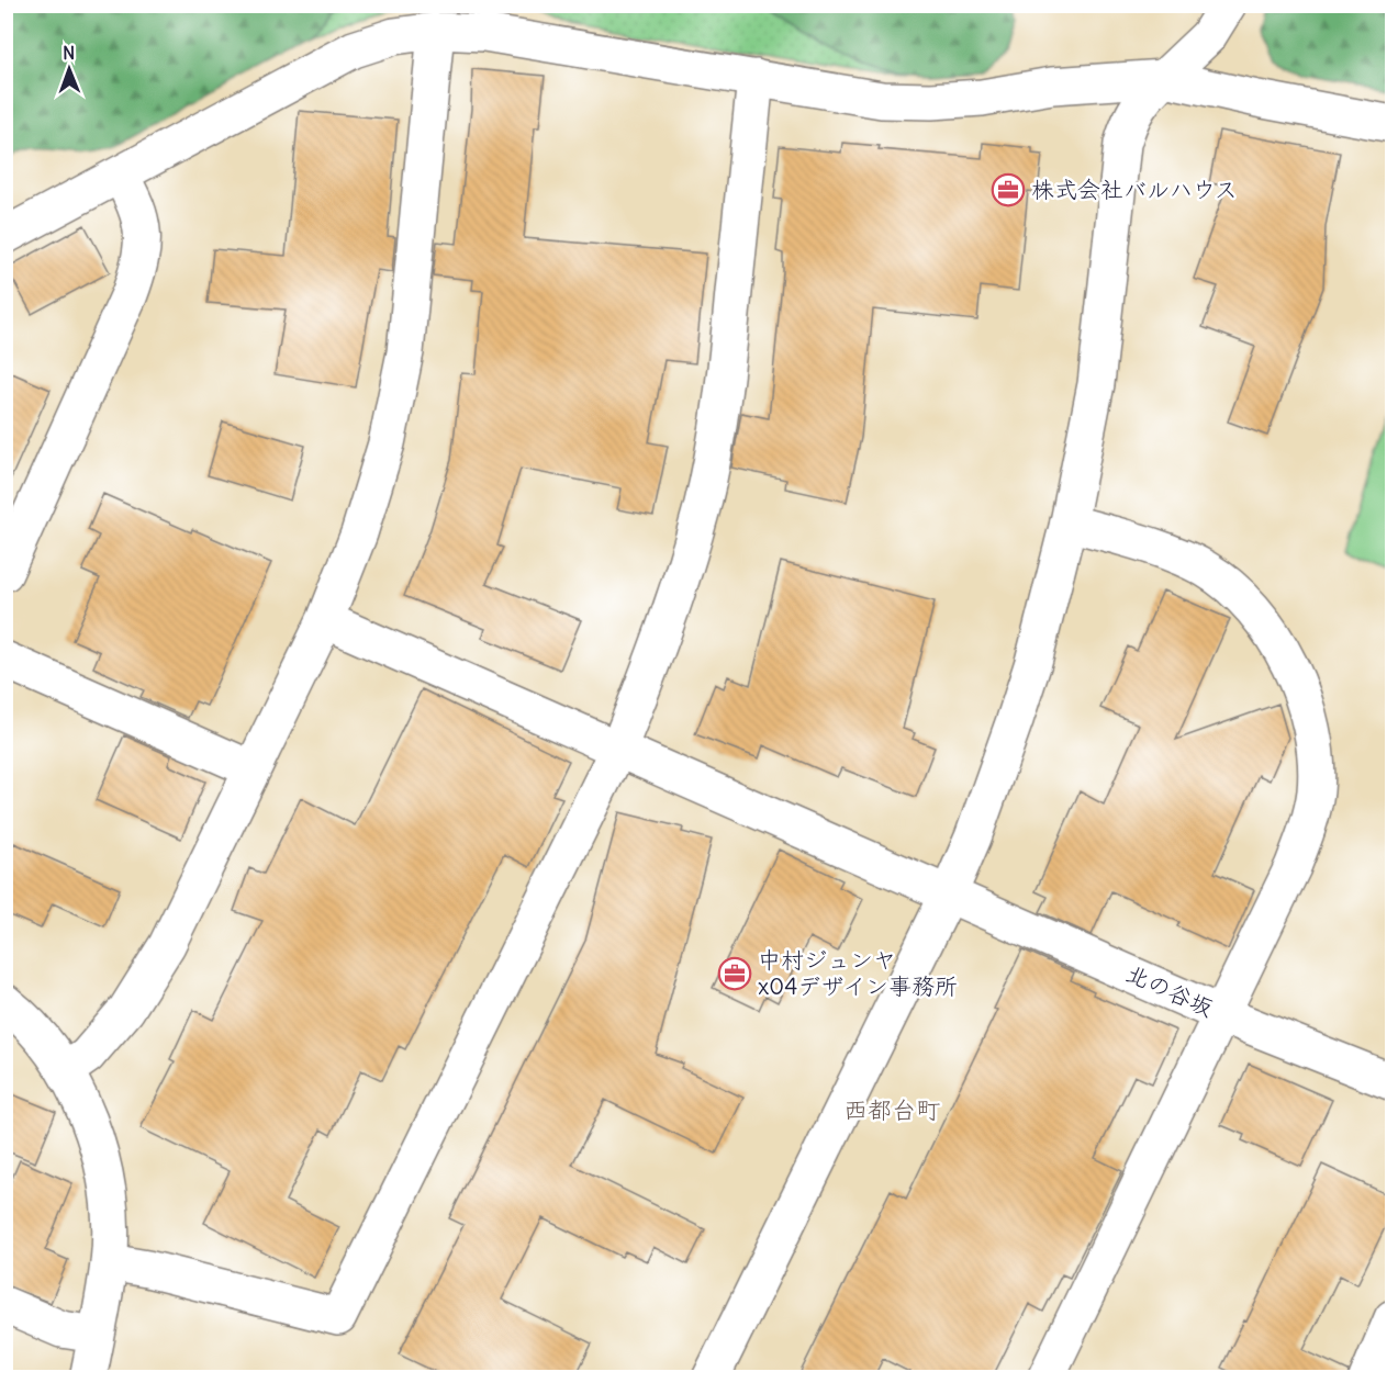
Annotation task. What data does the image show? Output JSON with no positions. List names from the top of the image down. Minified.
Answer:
{"streets":{"street":["北の谷坂"]},"districts":["西都台町"],"places":{"office":["株式会社バルハウス","中村ジュンヤ x04デザイン事務所"]},"north":"top"}
